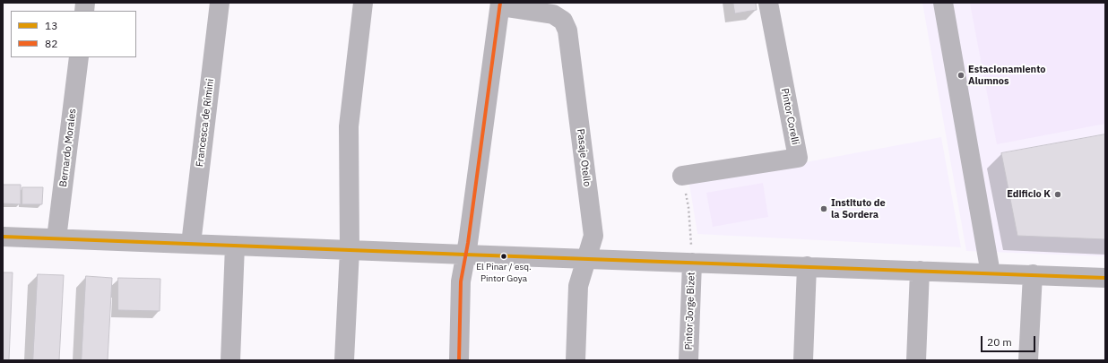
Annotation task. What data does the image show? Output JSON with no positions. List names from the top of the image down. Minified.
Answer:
{"streets":{"street":["Pintor Corelli","Francesca de Rímini","Bernardo Morales","Pasaje Otello","Pintor Jorge Bizet"]},"crossings":[["Pintor Corelli","Pintor Jorge Bizet"]],"places":["Estacionamiento Alumnos","Edificio K","Instituto de la Sordera","El Pinar / esq. Pintor Goya"],"lines":["transit line 82","transit line 13"],"legend":["13","82"],"scale_bar":"20 m"}
